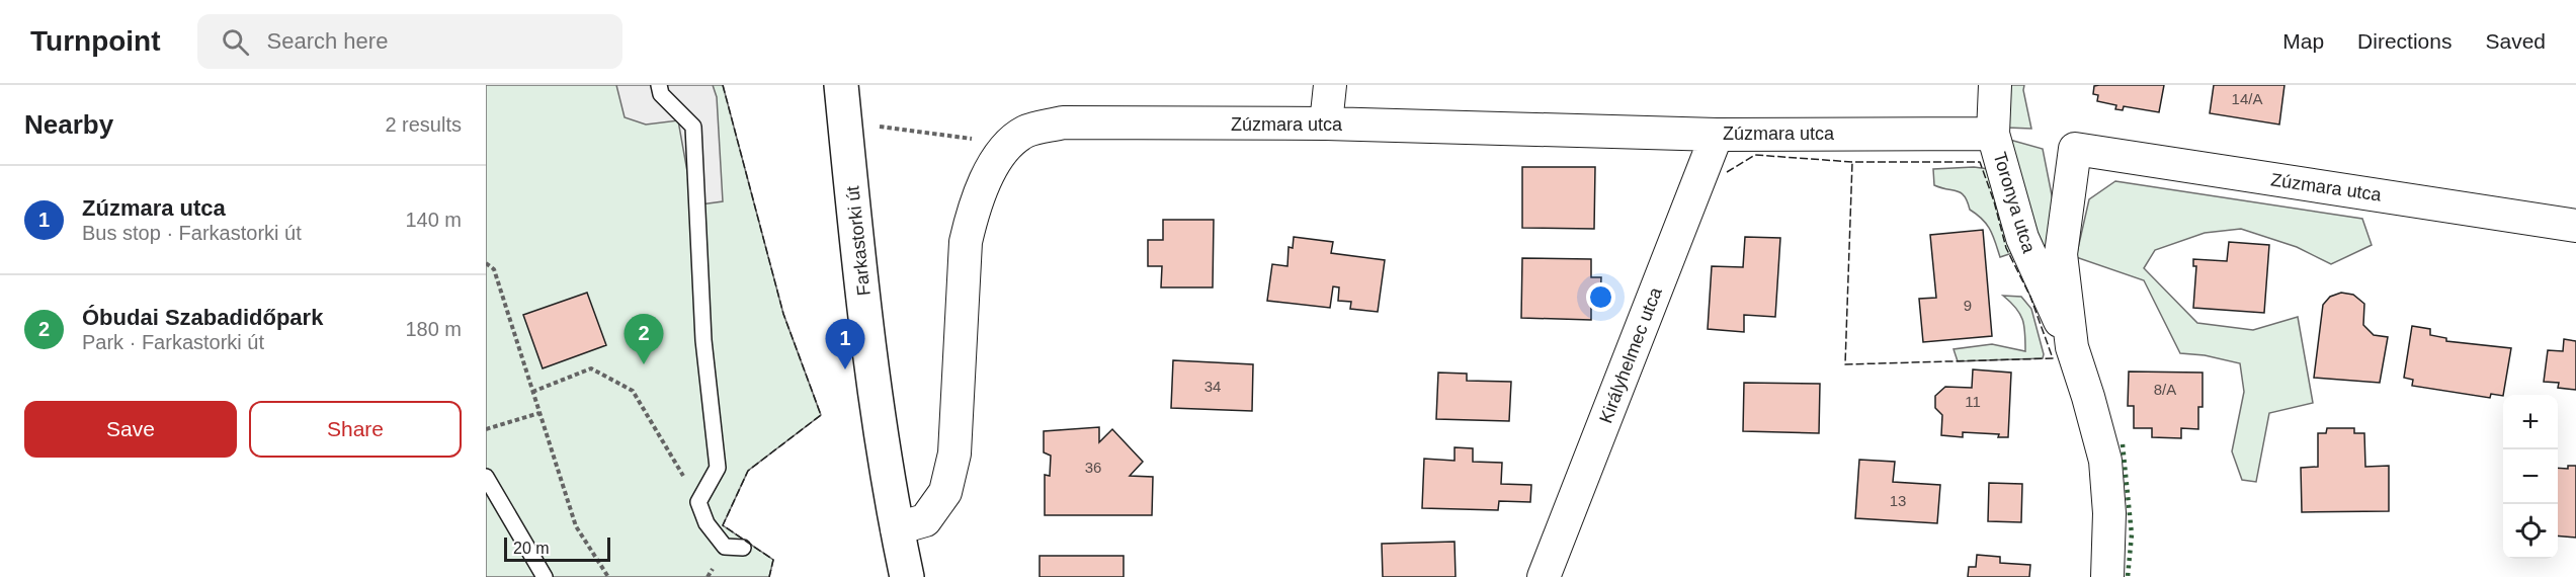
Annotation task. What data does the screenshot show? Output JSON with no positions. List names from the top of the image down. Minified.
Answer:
{"streets":{"street":["Zúzmara utca","Toronya utca","Farkastorki út","Királyhelmec utca"]},"crossings":[["Zúzmara utca","Toronya utca"],["Zúzmara utca","Farkastorki út"],["Zúzmara utca","Királyhelmec utca"]],"house_numbers":["14/A","9","34","8/A","11","36","13"],"scale_bar":"20 m","page":{"header":"Turnpoint","search":"Search here","nav":["Map","Directions","Saved"],"heading":["Nearby","2 results"],"list":[{"mark":"1","name":"Zúzmara utca","note":"Bus stop · Farkastorki út","value":"140 m"},{"mark":"2","name":"Óbudai Szabadidőpark","note":"Park · Farkastorki út","value":"180 m"}],"pins":["2","1"],"buttons":["Save","Share"],"map_buttons":["+","−"],"scale":"20 m"}}
